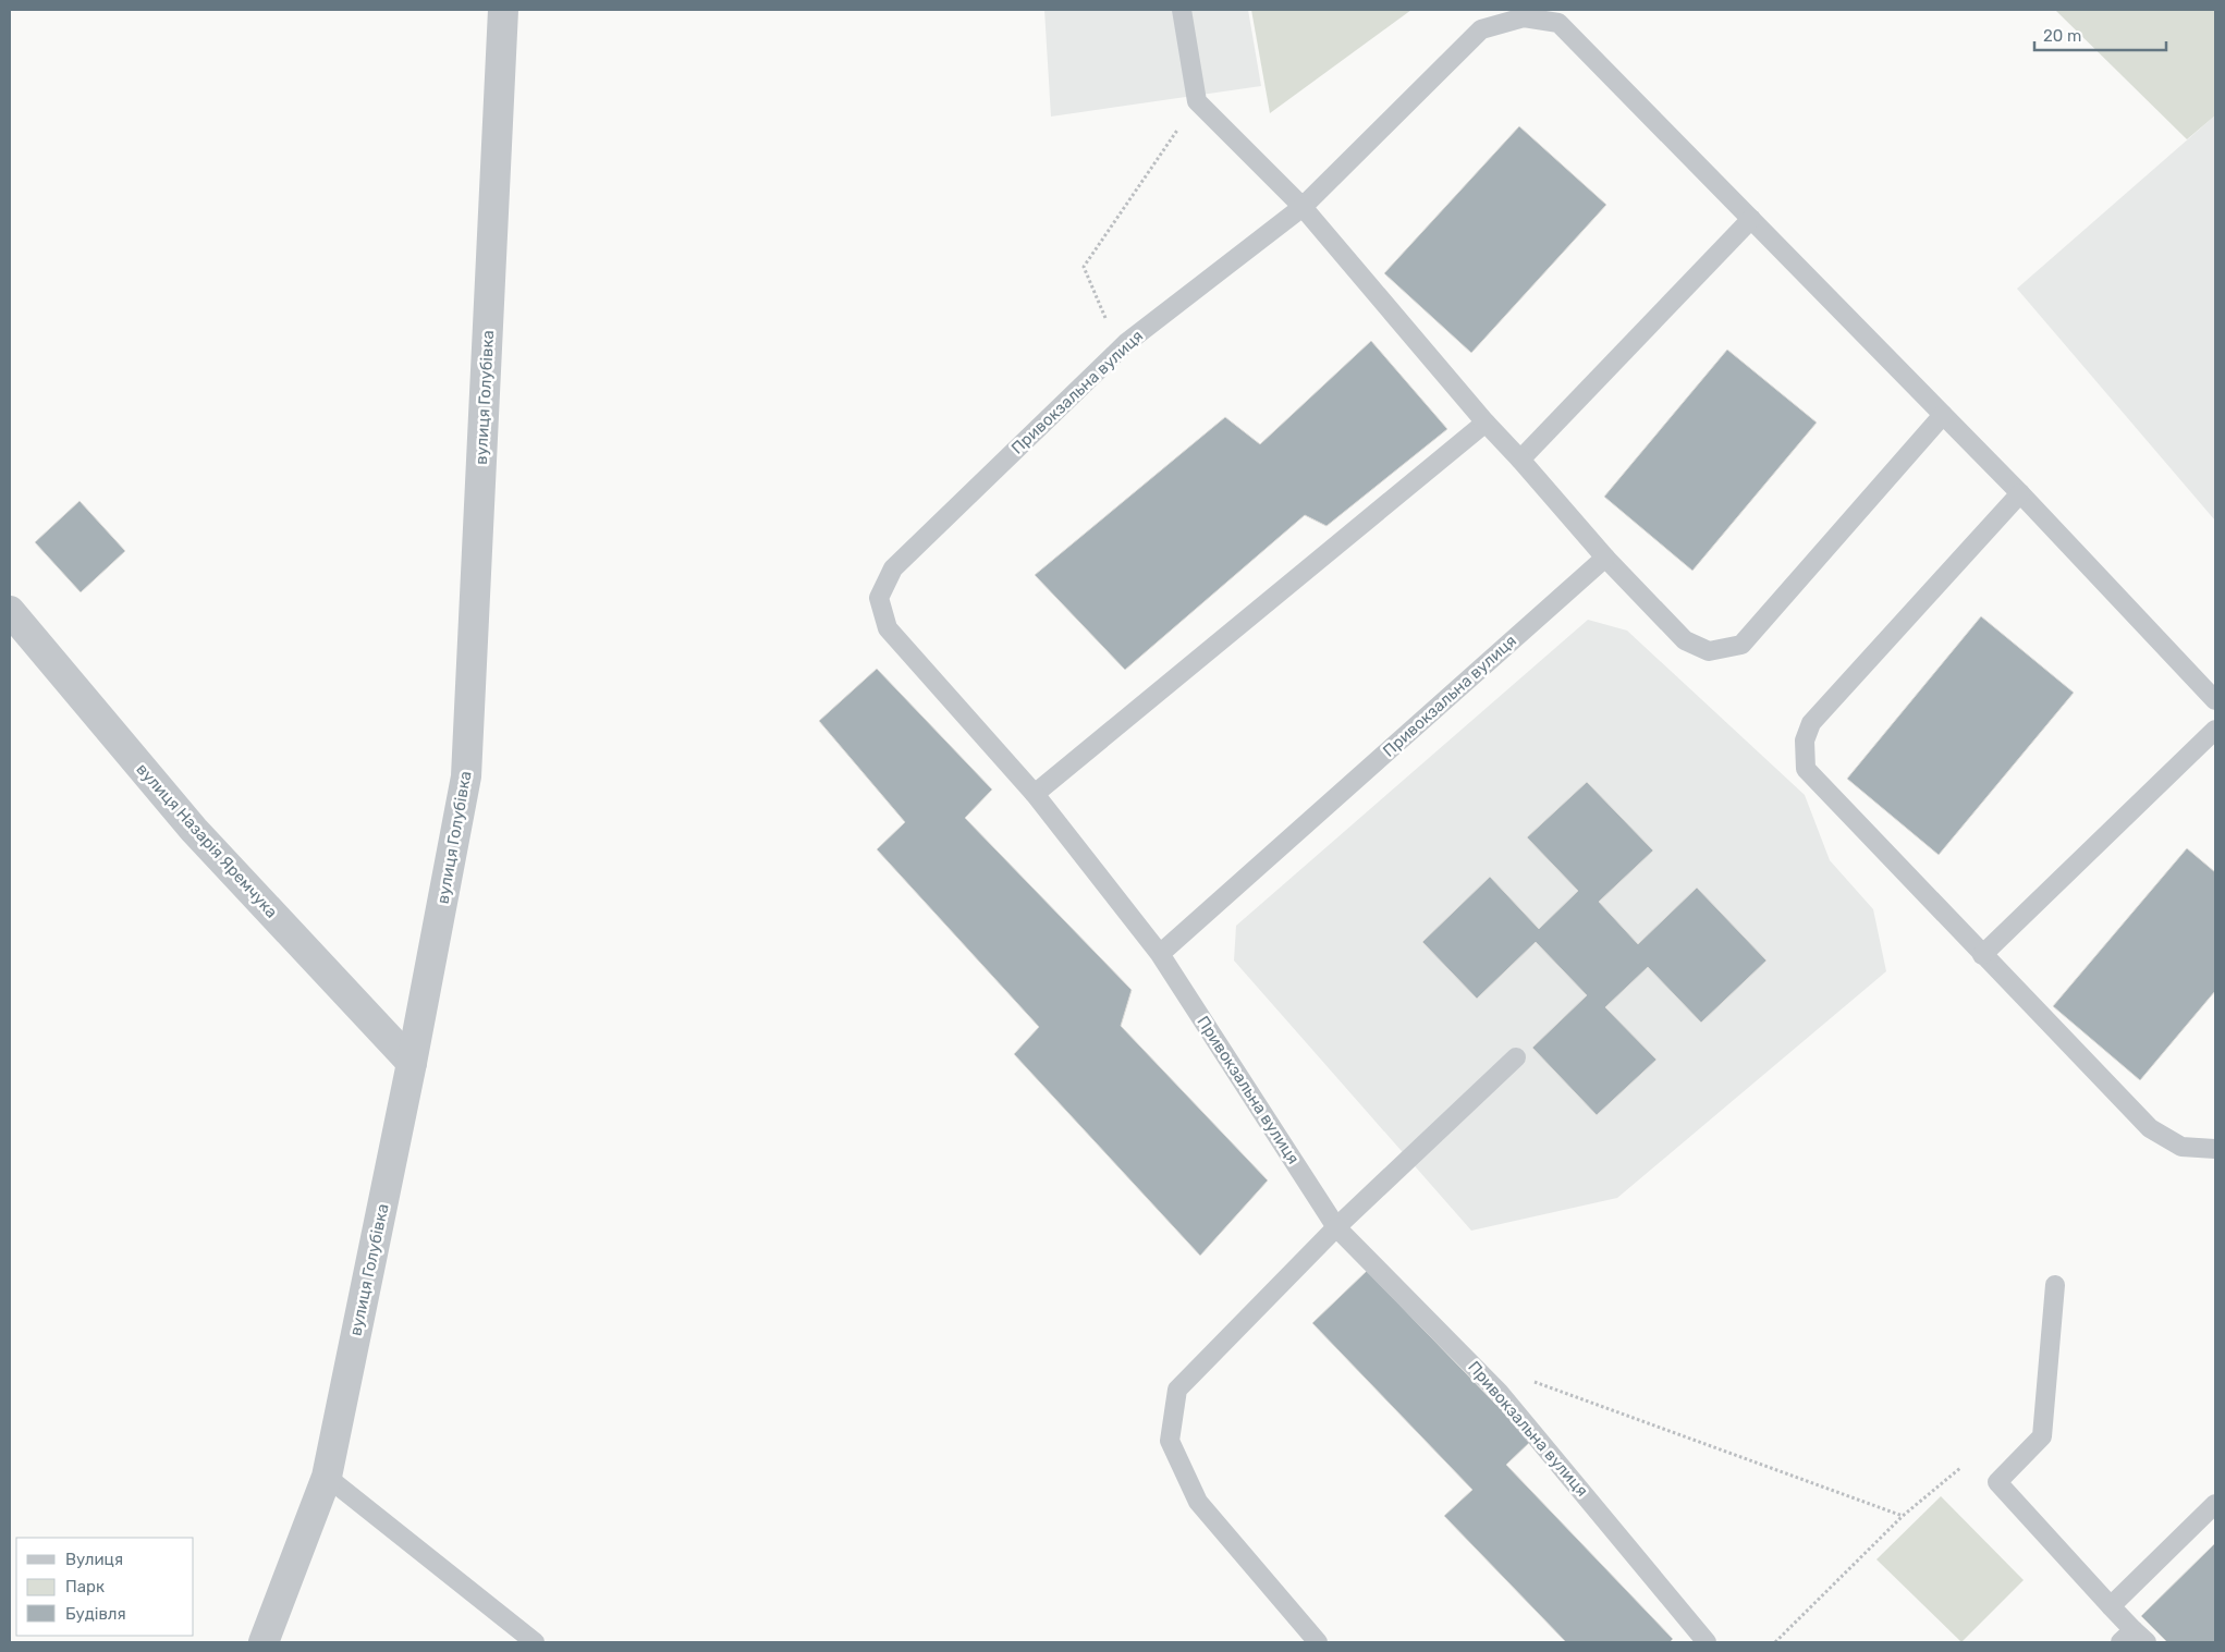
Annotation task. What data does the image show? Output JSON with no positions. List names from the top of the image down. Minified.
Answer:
{"streets":{"street":["вулиця Голубівка","вулиця Назарія Яремчука"],"lane":["Привокзальна вулиця"]},"crossings":[["вулиця Голубівка","вулиця Назарія Яремчука"]],"legend":["Вулиця","Парк","Будівля"],"scale_bar":"20 m"}
